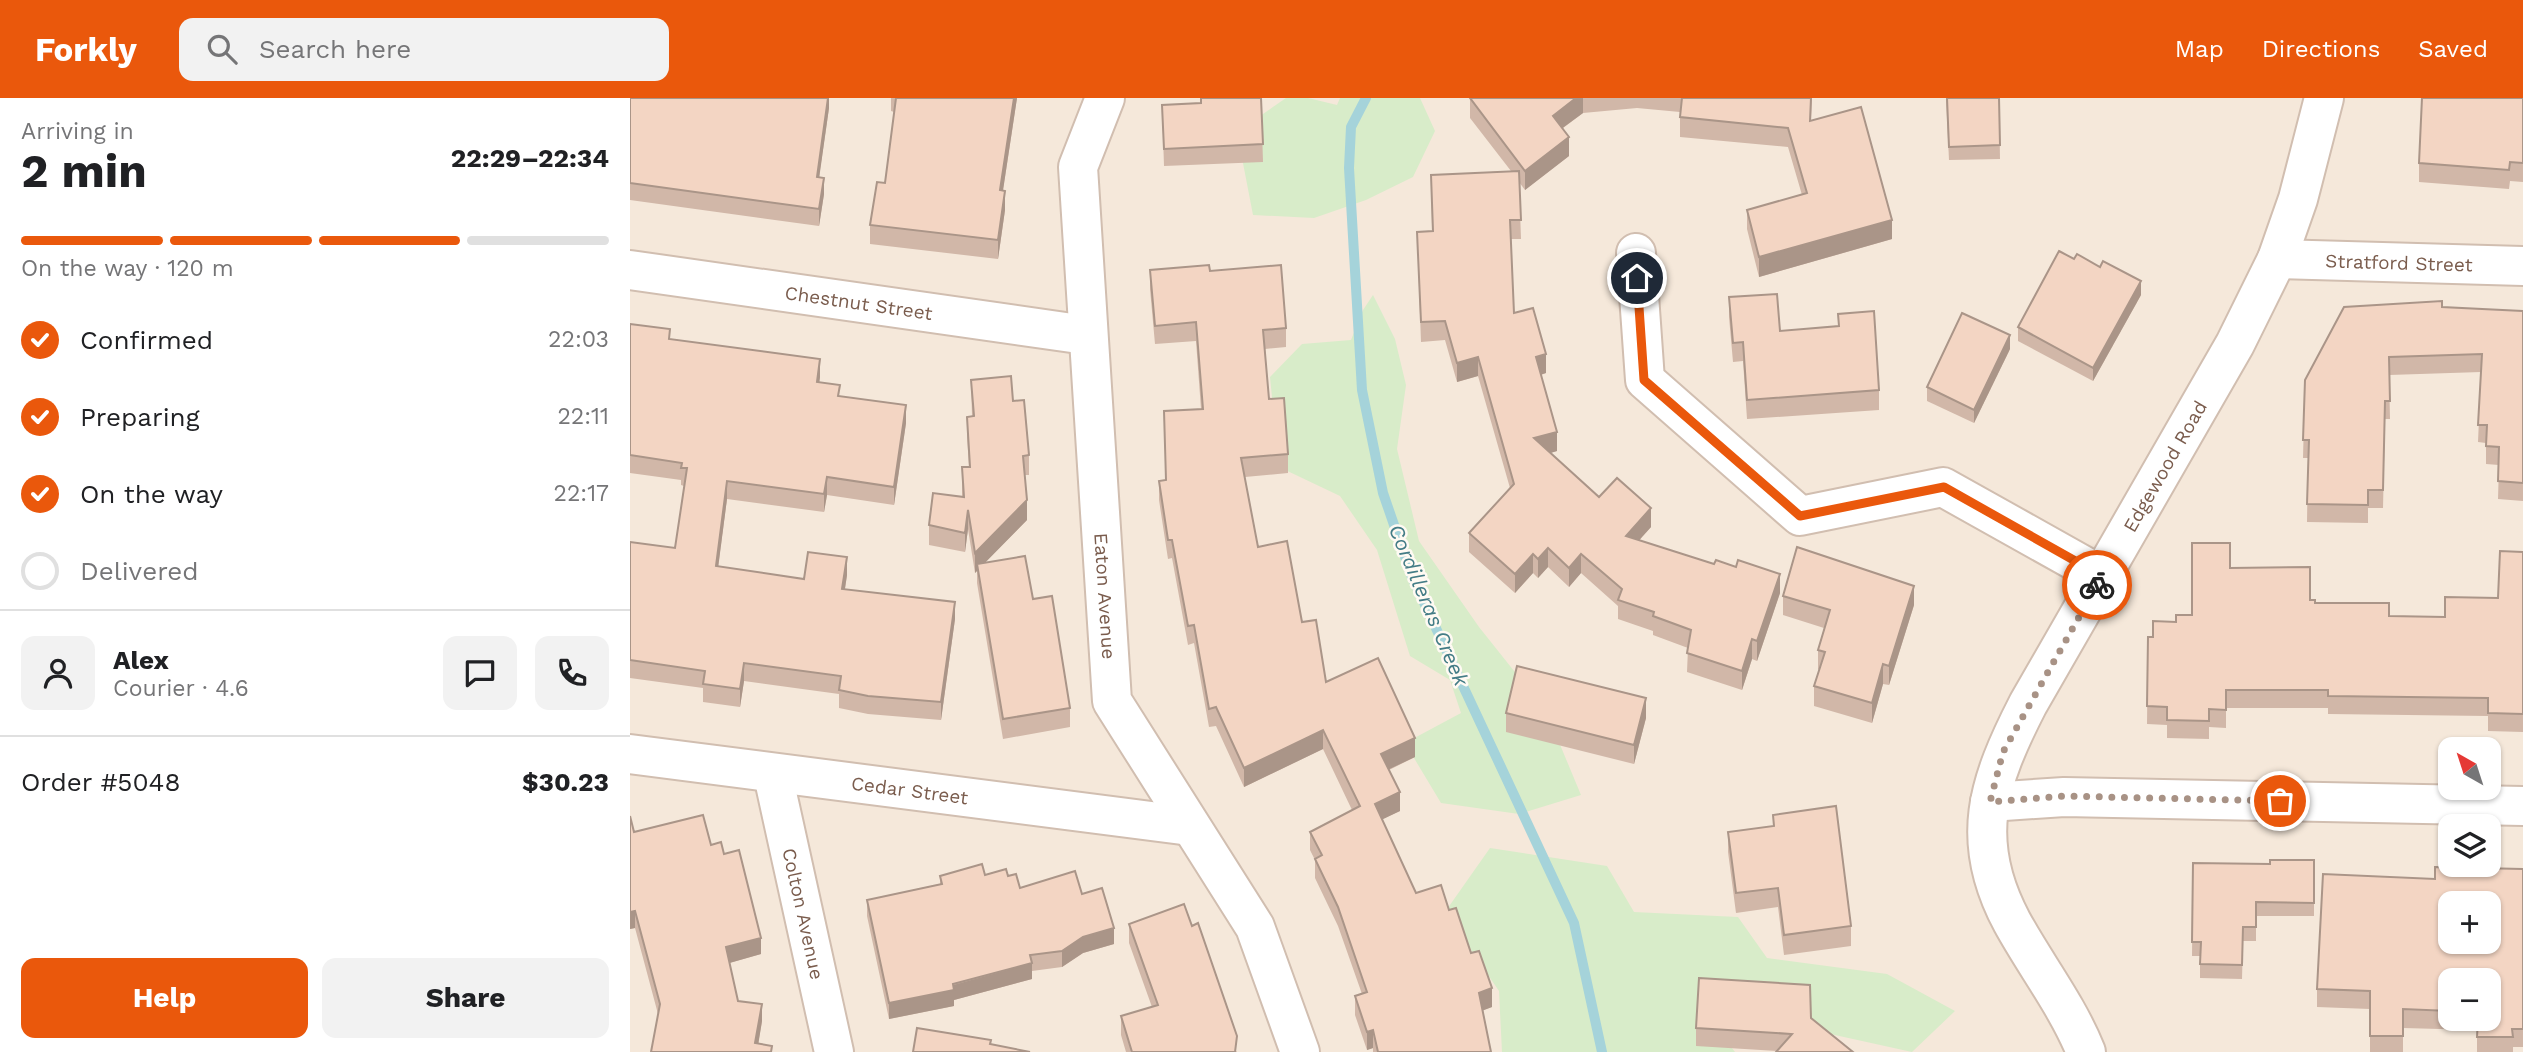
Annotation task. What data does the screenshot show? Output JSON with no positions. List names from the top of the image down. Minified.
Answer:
{"streets":{"street":["Stratford Street","Chestnut Street","Edgewood Road","Eaton Avenue","Cedar Street","Colton Avenue"]},"crossings":[["Stratford Street","Edgewood Road"],["Chestnut Street","Eaton Avenue"],["Eaton Avenue","Cedar Street"],["Cedar Street","Colton Avenue"]],"water":["Cordilleras Creek"],"north":"top left","page":{"header":"Forkly","search":"Search here","nav":["Map","Directions","Saved"],"heading":["2 min","Arriving in","22:29–22:34"],"panel":["Alex","Courier · 4.6","Order #5048","$30.23"],"bar":"On the way · 120 m","list":[["Confirmed","22:03"],["Preparing","22:11"],["On the way","22:17"],"Delivered"],"map_buttons":["+","−"],"buttons":["Help","Share"]}}
